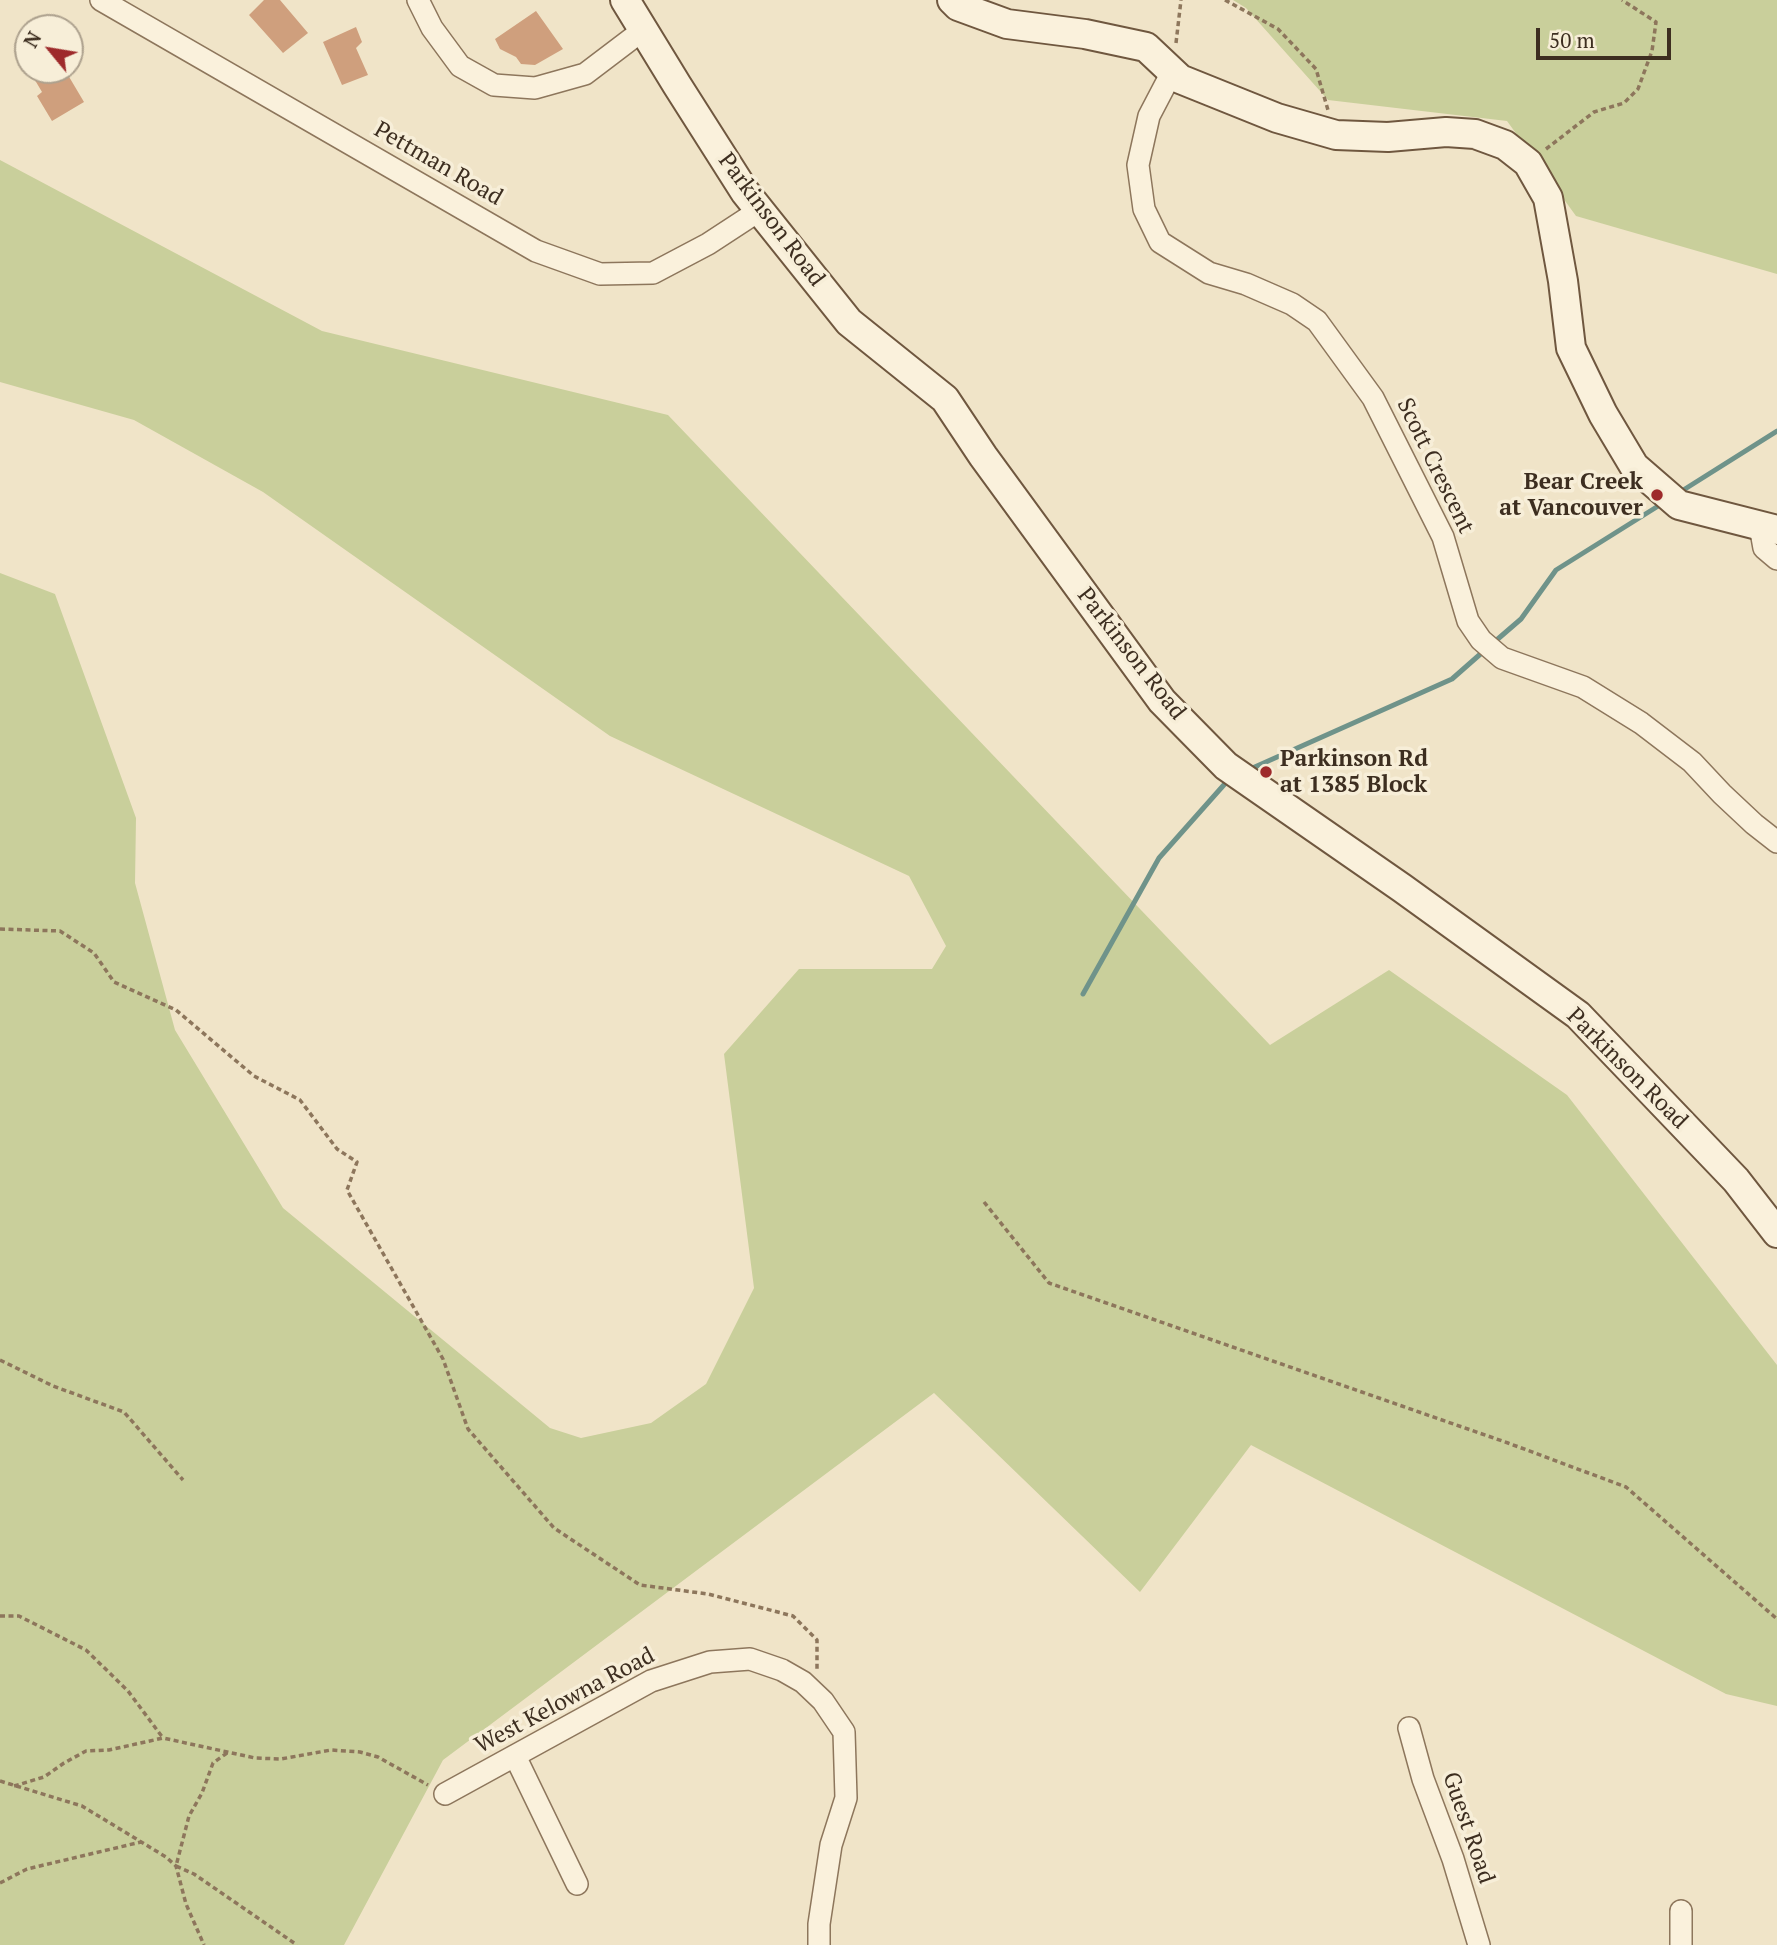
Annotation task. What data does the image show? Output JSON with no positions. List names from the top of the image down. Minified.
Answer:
{"streets":{"street":["Pettman Road","Parkinson Road","Scott Crescent","West Kelowna Road","Guest Road"]},"crossings":[["Pettman Road","Parkinson Road"]],"places":["Bear Creek at Vancouver","Parkinson Rd at 1385 Block"],"scale_bar":"50 m","north":"top left"}
